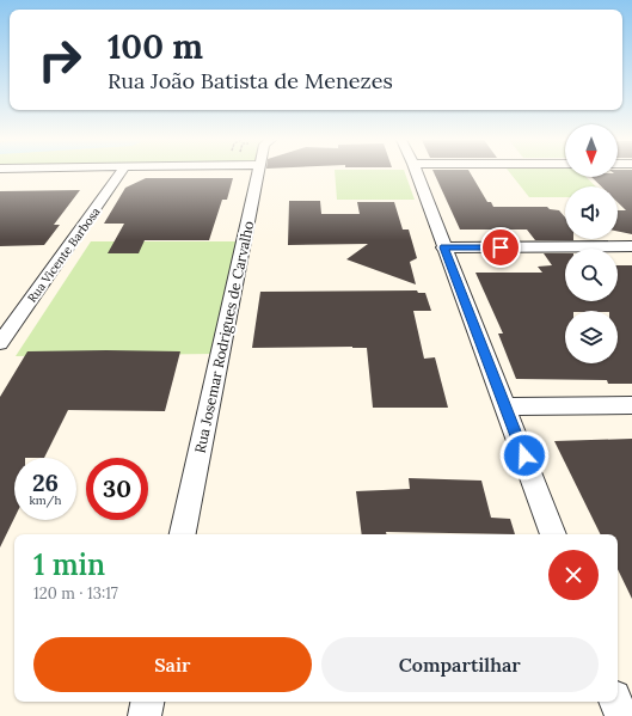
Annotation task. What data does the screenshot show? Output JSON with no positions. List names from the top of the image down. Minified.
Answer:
{"streets":{"street":["Rua Vicente Barbosa","Rua Josemar Rodrigues de Carvalho"]},"north":"bottom","page":{"turn":["100 m","Rua João Batista de Menezes"],"speed":"26 km/h","limit":"30","heading":["1 min","120 m · 13:17"],"buttons":["Sair","Compartilhar"]}}
